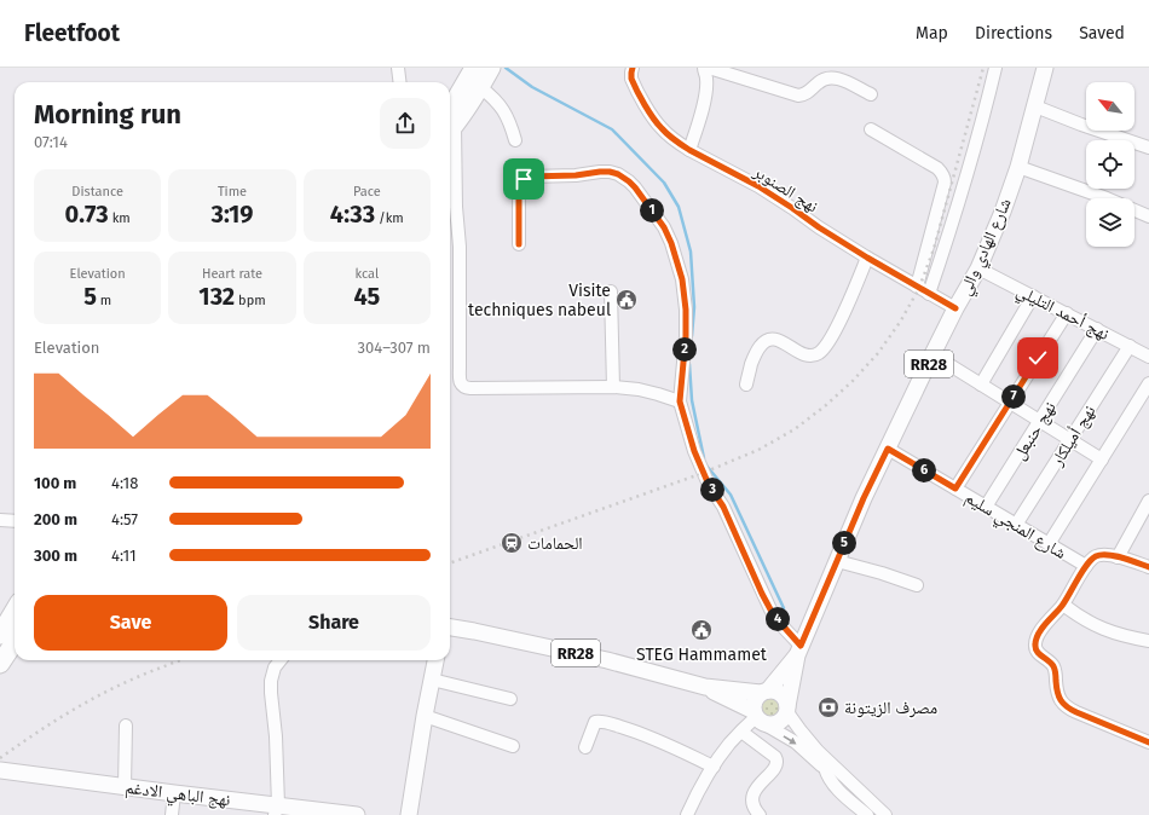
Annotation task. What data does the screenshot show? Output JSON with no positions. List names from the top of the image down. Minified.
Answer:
{"streets":{"main road":["شارع الهادي والي","RR28","نهج الباهي الادغم"],"street":["نهج الصنوبر","نهج أحمد التليلي","نهج حنبعل","نهج أميلكار","شارع المنجي سليم"]},"crossings":[["نهج الصنوبر","شارع الهادي والي"],["شارع الهادي والي","نهج أحمد التليلي"],["شارع الهادي والي","RR28"],["شارع الهادي والي","شارع المنجي سليم"],["نهج أحمد التليلي","نهج حنبعل"],["نهج أحمد التليلي","نهج أميلكار"],["نهج حنبعل","شارع المنجي سليم"],["نهج أميلكار","شارع المنجي سليم"]],"places":{"public building":["Visite techniques nabeul","STEG Hammamet"],"station":["الحمامات"],"bank":["مصرف الزيتونة"]},"north":"top left","page":{"header":"Fleetfoot","nav":["Map","Directions","Saved"],"heading":["Morning run","07:14"],"stats":[["Distance","0.73 km"],["Time","3:19"],["Pace","4:33 /km"],["Elevation","5 m"],["Heart rate","132 bpm"],["kcal","45"]],"pins":["1","2","7","6","3","5","4"],"chart":["Elevation","304–307 m"],"list":[{"name":"100 m","note":"4:18"},{"name":"200 m","note":"4:57"},{"name":"300 m","note":"4:11"}],"buttons":["Save","Share"]}}
